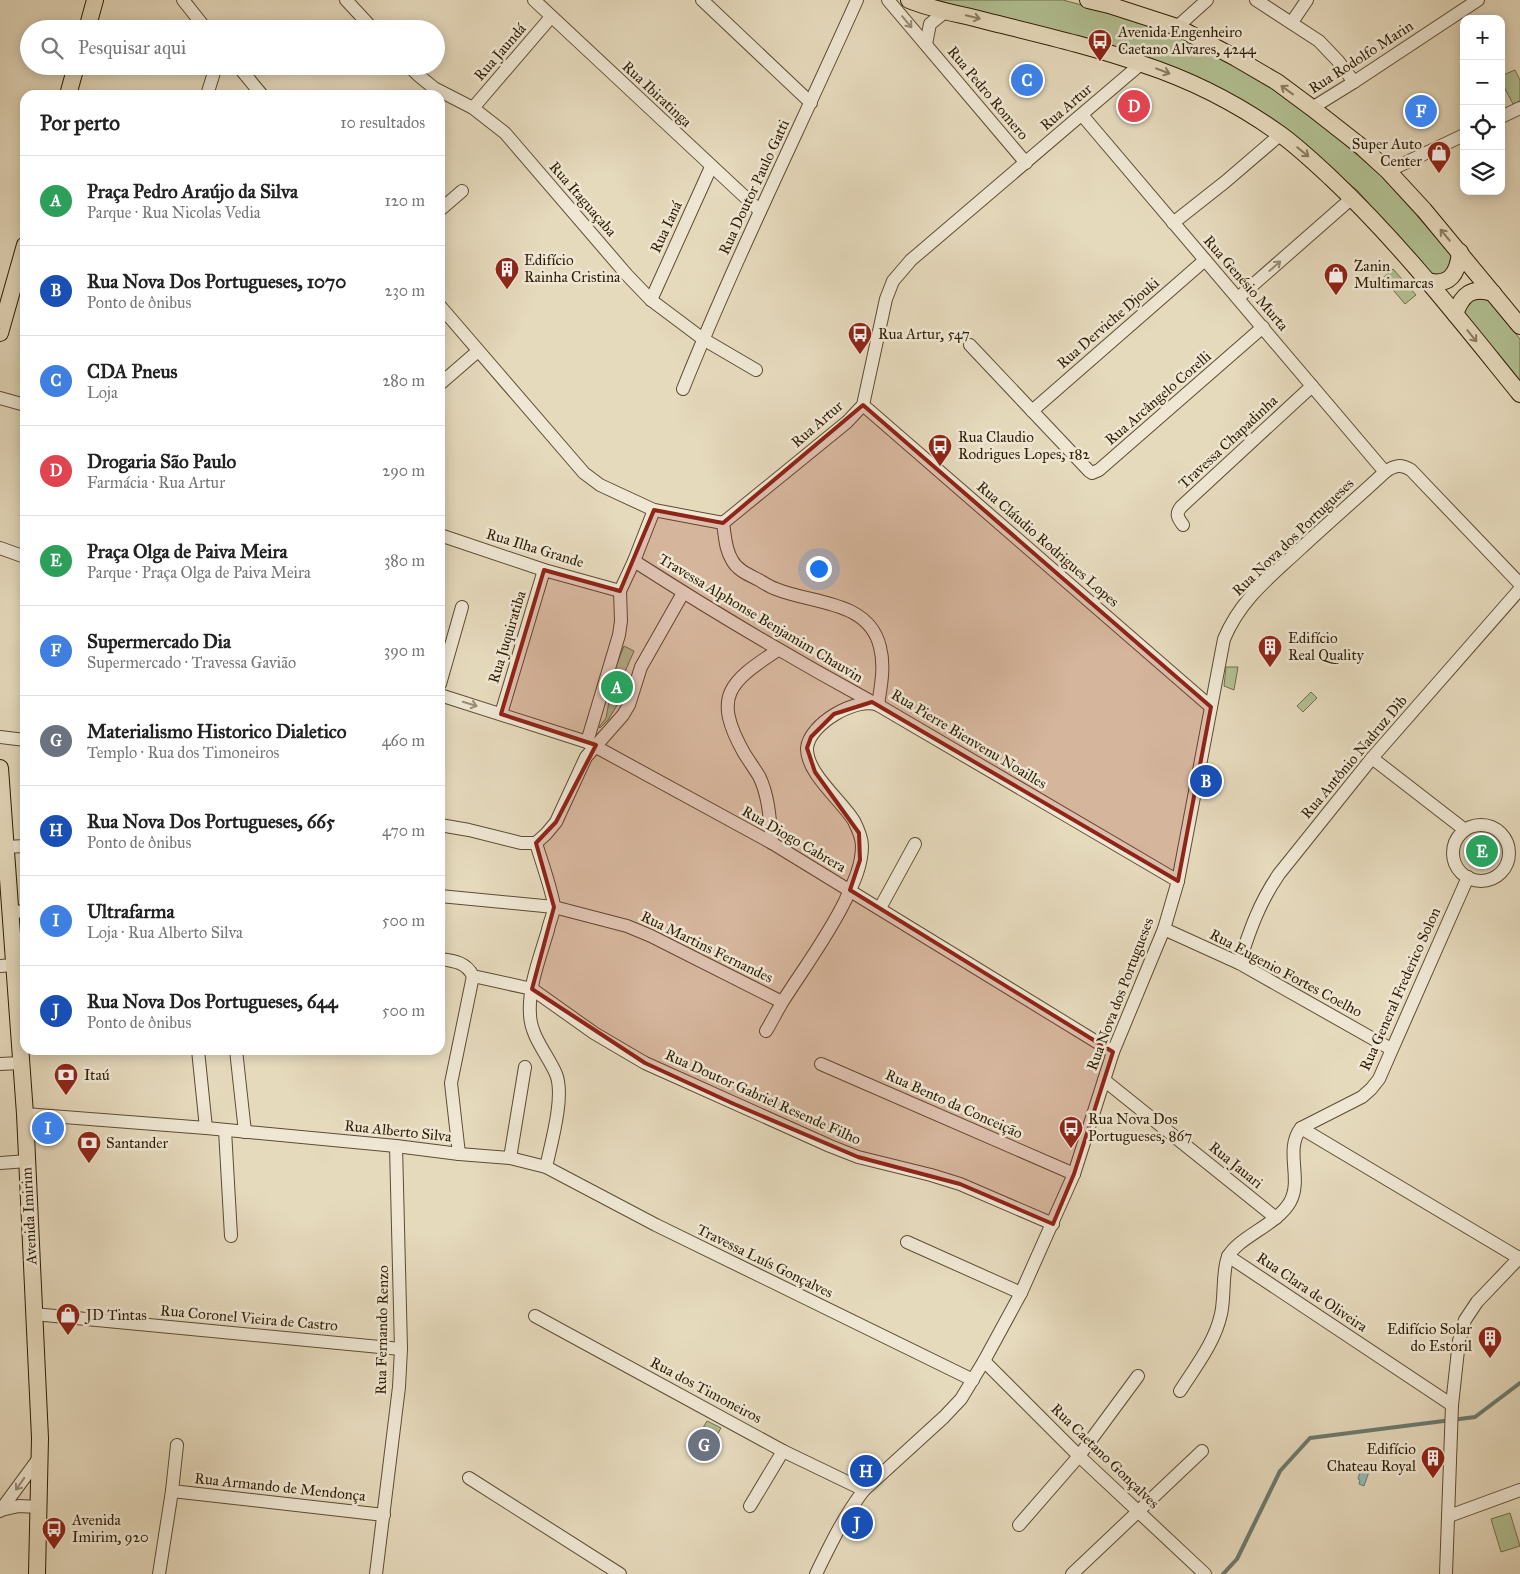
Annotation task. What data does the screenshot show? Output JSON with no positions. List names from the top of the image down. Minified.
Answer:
{"streets":{"main road":["Avenida Imirim"],"street":["Rua Jaundá","Rua Rodolfo Marin","Rua Pedro Romero","Rua Ibiratinga","Rua Artur","Rua Doutor Paulo Gatti","Rua Itaguaçaba","Rua Ianá","Rua Genésio Murta","Rua Derviche Djouki","Rua Arcângelo Corelli","Travessa Chapadinha","Rua Nova dos Portugueses","Rua Cláudio Rodrigues Lopes","Rua Ilha Grande","Travessa Alphonse Benjamim Chauvin","Rua Juquiratiba","Rua Pierre Bienvenu Noailles","Rua Antônio Nadruz Dib","Rua Diogo Cabrera","Rua Martins Fernandes","Rua Eugenio Fortes Coelho","Rua General Frederico Solon","Rua Doutor Gabriel Resende Filho","Rua Bento da Conceição","Rua Alberto Silva","Rua Jauari","Travessa Luís Gonçalves","Rua Clara de Oliveira","Rua Coronel Vieira de Castro","Rua Fernando Renzo","Rua dos Timoneiros","Rua Caetano Gonçalves","Rua Armando de Mendonça"]},"crossings":[["Rua Jaundá","Rua Ibiratinga"],["Rua Jaundá","Rua Itaguaçaba"],["Rua Pedro Romero","Rua Artur"],["Rua Ibiratinga","Rua Doutor Paulo Gatti"],["Rua Ibiratinga","Rua Ianá"],["Rua Artur","Rua Genésio Murta"],["Rua Artur","Rua Cláudio Rodrigues Lopes"],["Rua Artur","Rua Pierre Bienvenu Noailles"],["Rua Doutor Paulo Gatti","Rua Itaguaçaba"],["Rua Itaguaçaba","Rua Ianá"],["Rua Genésio Murta","Rua Derviche Djouki"],["Rua Genésio Murta","Rua Arcângelo Corelli"],["Rua Genésio Murta","Travessa Chapadinha"],["Rua Genésio Murta","Rua Nova dos Portugueses"],["Rua Derviche Djouki","Rua Arcângelo Corelli"],["Rua Nova dos Portugueses","Rua Cláudio Rodrigues Lopes"],["Rua Nova dos Portugueses","Rua Pierre Bienvenu Noailles"],["Rua Nova dos Portugueses","Rua Diogo Cabrera"],["Rua Nova dos Portugueses","Rua Eugenio Fortes Coelho"],["Rua Nova dos Portugueses","Rua Doutor Gabriel Resende Filho"],["Rua Nova dos Portugueses","Rua Bento da Conceição"],["Rua Nova dos Portugueses","Rua Jauari"],["Rua Nova dos Portugueses","Travessa Luís Gonçalves"],["Rua Nova dos Portugueses","Rua dos Timoneiros"],["Rua Nova dos Portugueses","Rua Caetano Gonçalves"],["Rua Ilha Grande","Rua Juquiratiba"],["Travessa Alphonse Benjamim Chauvin","Rua Pierre Bienvenu Noailles"],["Rua Juquiratiba","Rua Diogo Cabrera"],["Rua Antônio Nadruz Dib","Rua Eugenio Fortes Coelho"],["Rua Eugenio Fortes Coelho","Rua General Frederico Solon"],["Rua Alberto Silva","Avenida Imirim"],["Rua Alberto Silva","Travessa Luís Gonçalves"],["Rua Alberto Silva","Rua Fernando Renzo"],["Avenida Imirim","Rua Coronel Vieira de Castro"],["Rua Coronel Vieira de Castro","Rua Fernando Renzo"],["Rua Fernando Renzo","Rua Armando de Mendonça"]],"places":{"bus stop":["Avenida Engenheiro Caetano Alvares, 4244","Rua Artur, 547","Rua Claudio Rodrigues Lopes, 182","Rua Nova Dos Portugueses, 867","Avenida Imirim, 920"],"shop":["Super Auto Center","Zanin Multimarcas","JD Tintas"],"building":["Edifício Rainha Cristina","Edifício Real Quality","Edifício Solar do Estoril","Edifício Chateau Royal"],"bank":["Itaú","Santander"]},"page":{"map_buttons":["+","−"],"search":"Pesquisar aqui","pins":["C","D","F","A","B","E","I","G","H","J"],"heading":["Por perto","10 resultados"],"list":[{"mark":"A","name":"Praça Pedro Araújo da Silva","note":"Parque · Rua Nicolas Vedia","value":"120 m"},{"mark":"B","name":"Rua Nova Dos Portugueses, 1070","note":"Ponto de ônibus","value":"230 m"},{"mark":"C","name":"CDA Pneus","note":"Loja","value":"280 m"},{"mark":"D","name":"Drogaria São Paulo","note":"Farmácia · Rua Artur","value":"290 m"},{"mark":"E","name":"Praça Olga de Paiva Meira","note":"Parque · Praça Olga de Paiva Meira","value":"380 m"},{"mark":"F","name":"Supermercado Dia","note":"Supermercado · Travessa Gavião","value":"390 m"},{"mark":"G","name":"Materialismo Historico Dialetico","note":"Templo · Rua dos Timoneiros","value":"460 m"},{"mark":"H","name":"Rua Nova Dos Portugueses, 665","note":"Ponto de ônibus","value":"470 m"},{"mark":"I","name":"Ultrafarma","note":"Loja · Rua Alberto Silva","value":"500 m"},{"mark":"J","name":"Rua Nova Dos Portugueses, 644","note":"Ponto de ônibus","value":"500 m"}]}}
